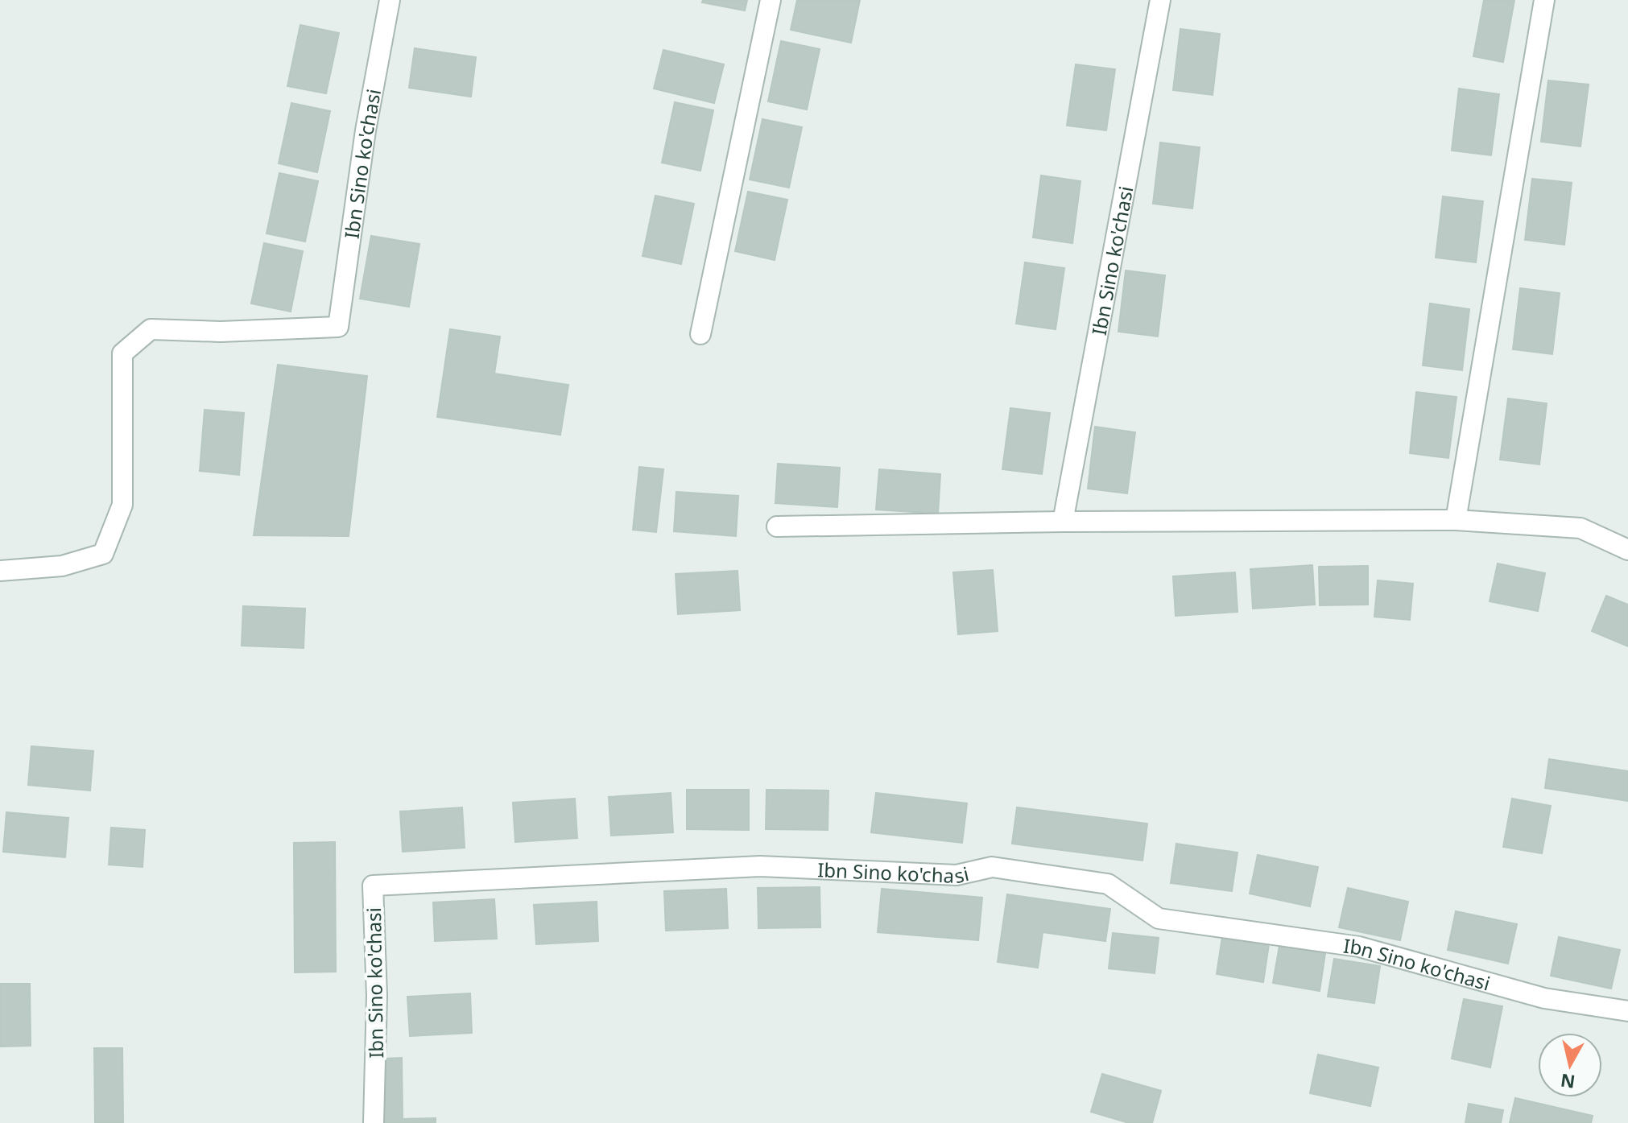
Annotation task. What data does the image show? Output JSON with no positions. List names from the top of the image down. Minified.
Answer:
{"streets":{"street":["Ibn Sino ko'chasi"]},"north":"bottom"}
